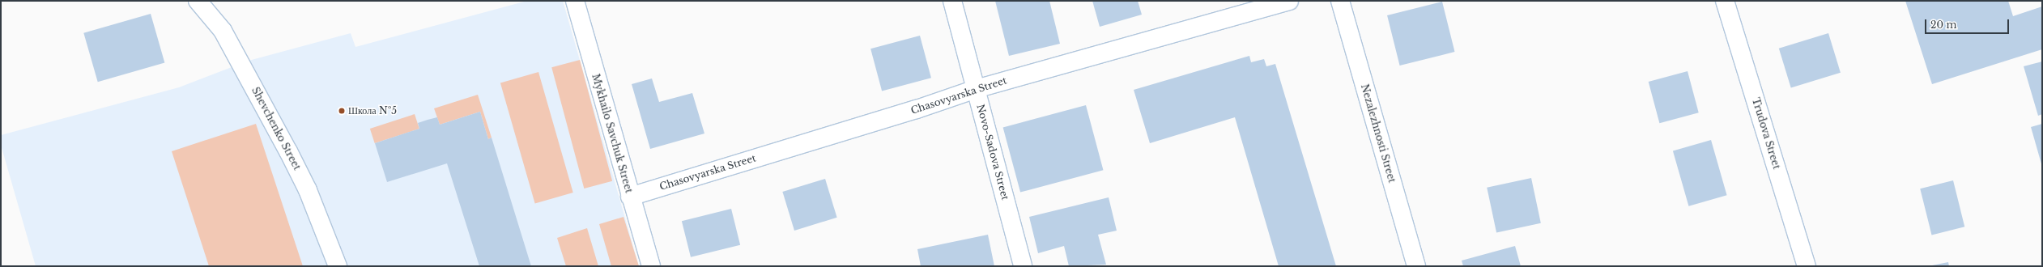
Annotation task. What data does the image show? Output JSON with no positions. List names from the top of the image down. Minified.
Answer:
{"streets":{"street":["Chasovyarska Street","Shevchenko Street","Mykhailo Savchuk Street","Nezalezhnosti Street","Trudova Street","Novo-Sadova Street"]},"crossings":[["Chasovyarska Street","Mykhailo Savchuk Street"],["Chasovyarska Street","Novo-Sadova Street"]],"places":["Школа №5"],"scale_bar":"20 m"}
